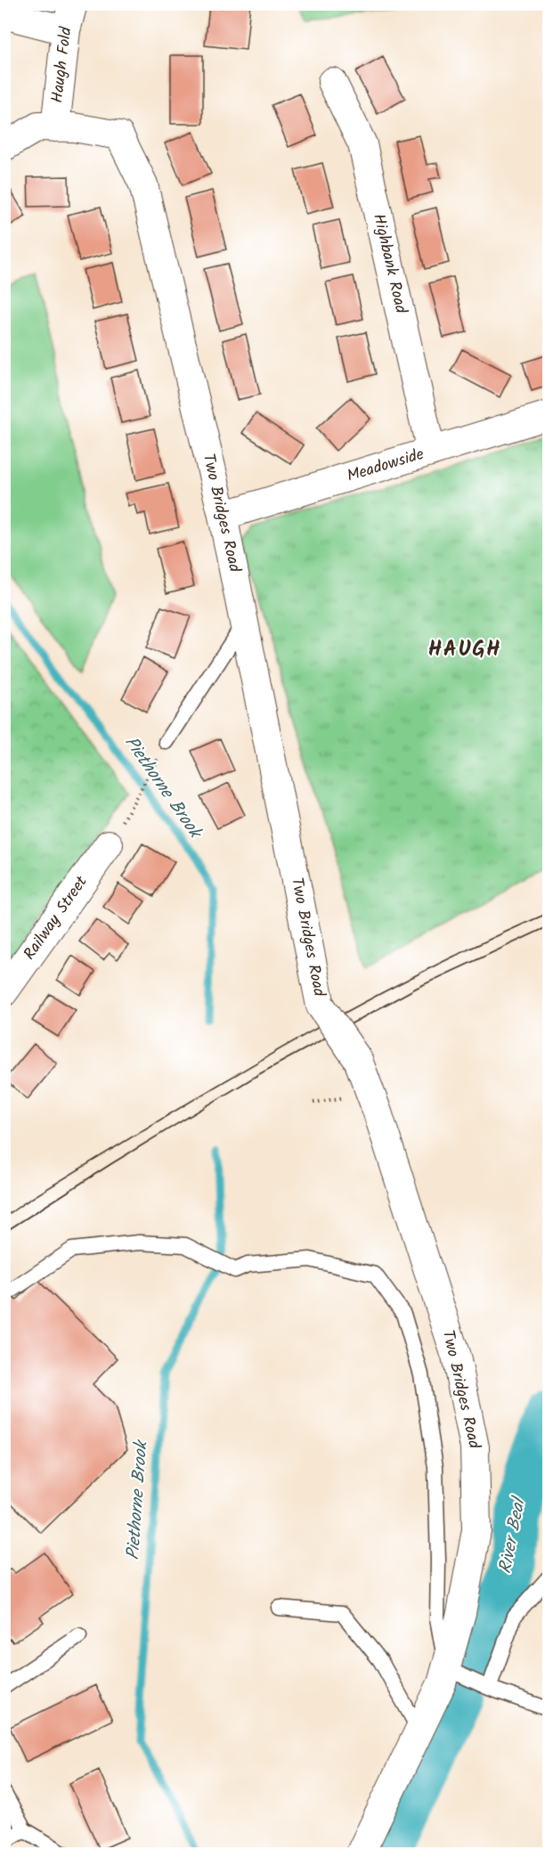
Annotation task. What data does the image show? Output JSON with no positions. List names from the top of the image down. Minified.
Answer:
{"streets":{"street":["Haugh Fold","Highbank Road","Meadowside","Two Bridges Road","Railway Street"]},"crossings":[["Haugh Fold","Two Bridges Road"],["Highbank Road","Meadowside"],["Meadowside","Two Bridges Road"]],"districts":["HAUGH"],"water":["Piethorne Brook","River Beal"]}
